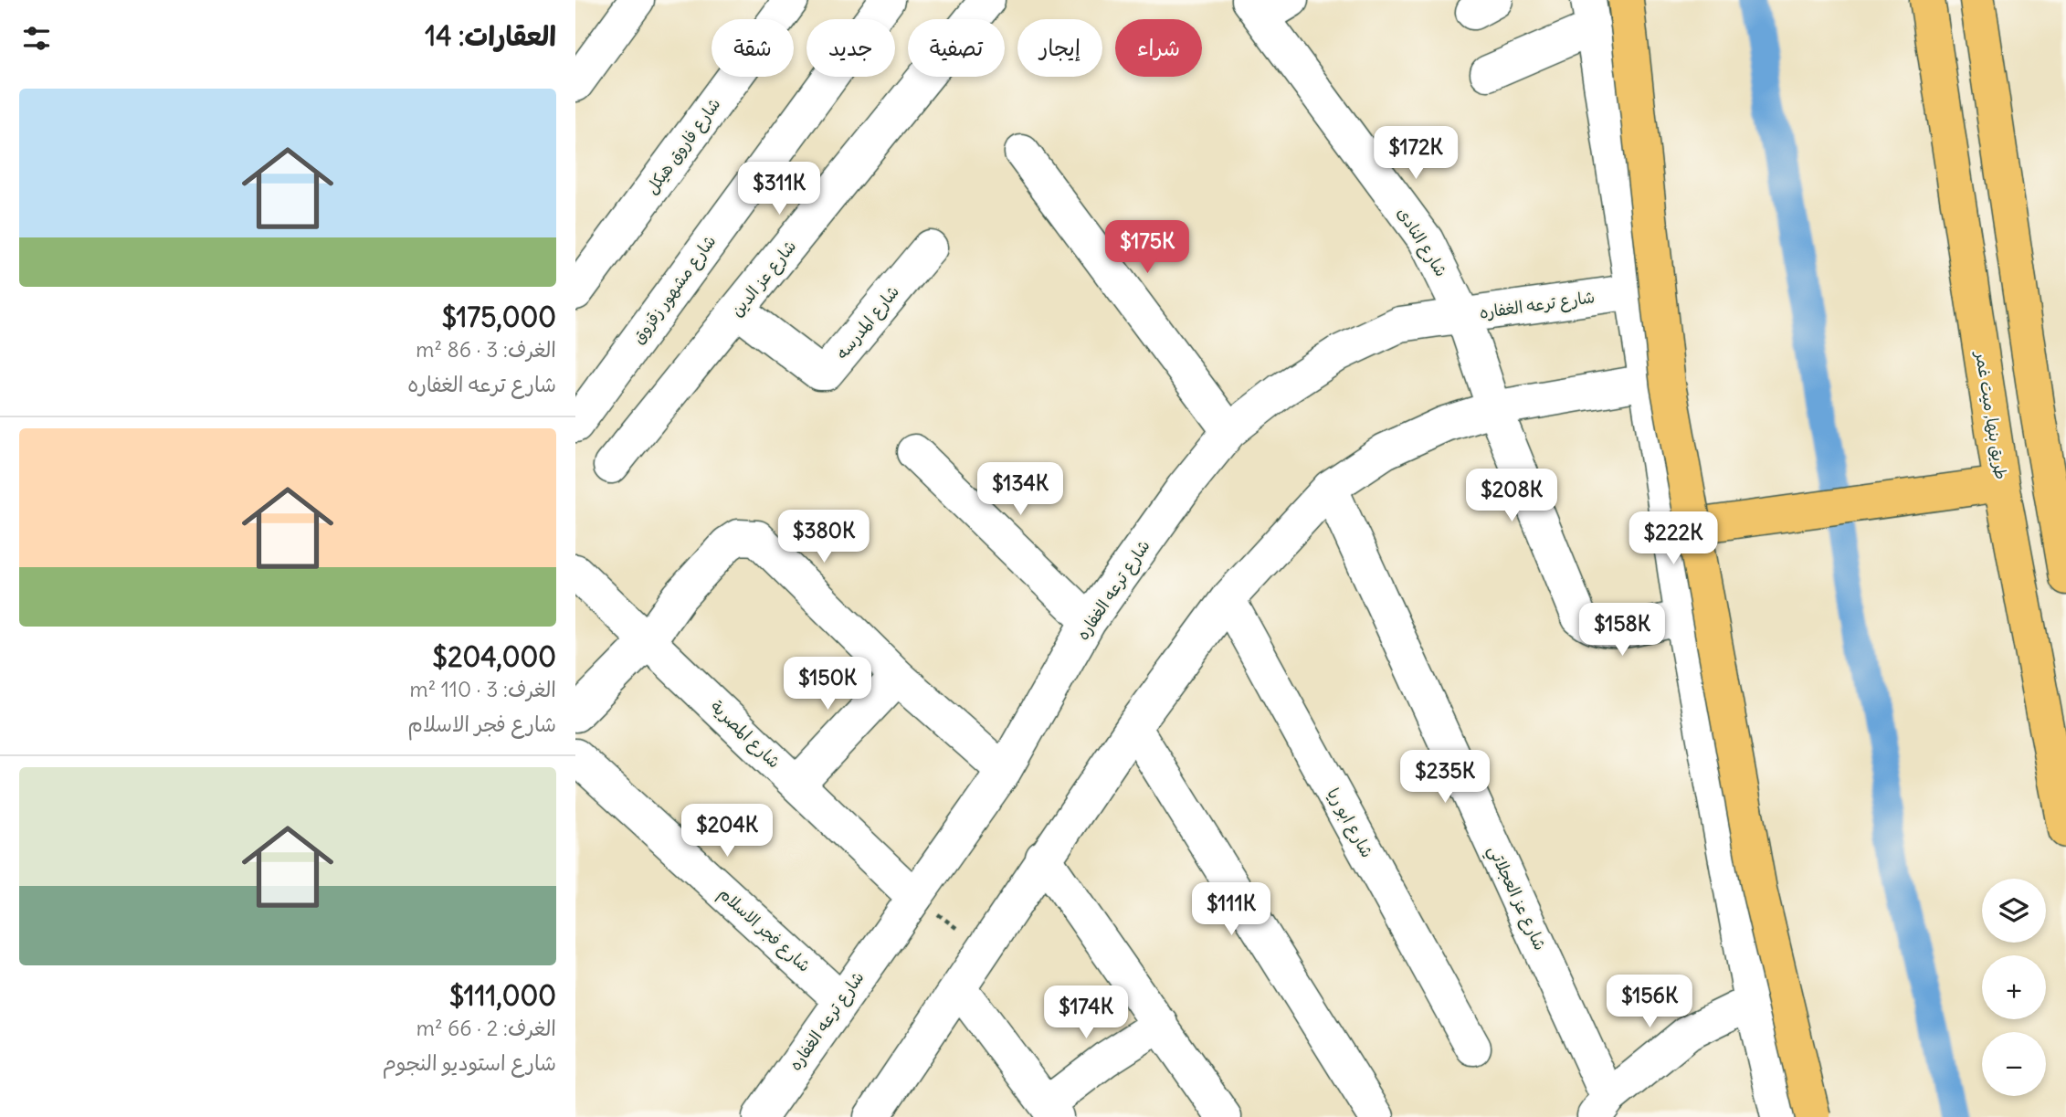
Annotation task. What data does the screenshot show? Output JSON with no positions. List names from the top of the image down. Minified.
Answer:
{"streets":{"main road":["طريق بنها, ميت غمر"],"street":["شارع فاروق هيكل","شارع النادى","شارع عز الدين","شارع مشهور زقزوق","شارع ترعه الغفاره","شارع المدرسه","شارع المصرية","شارع ابو ريا","شارع عز العجلاتي","شارع فجر الاسلام"]},"crossings":[["شارع النادى","شارع ترعه الغفاره"],["شارع عز الدين","شارع المدرسه"],["شارع ترعه الغفاره","شارع المصرية"],["شارع ترعه الغفاره","شارع فجر الاسلام"]],"page":{"heading":"العقارات: 14","chip":["شراء","إيجار","تصفية","جديد","شقة"],"list":[{"name":"$175,000","note":"الغرف: 3 · 86 m² · شارع ترعه الغفاره"},{"name":"$204,000","note":"الغرف: 3 · 110 m² · شارع فجر الاسلام"},{"name":"$111,000","note":"الغرف: 2 · 66 m² · شارع استوديو النجوم"}],"price":["$172K","$311K","$175K","$134K","$208K","$380K","$222K","$158K","$150K","$235K","$204K","$111K","$156K","$174K"],"map_buttons":["+","−"]}}
